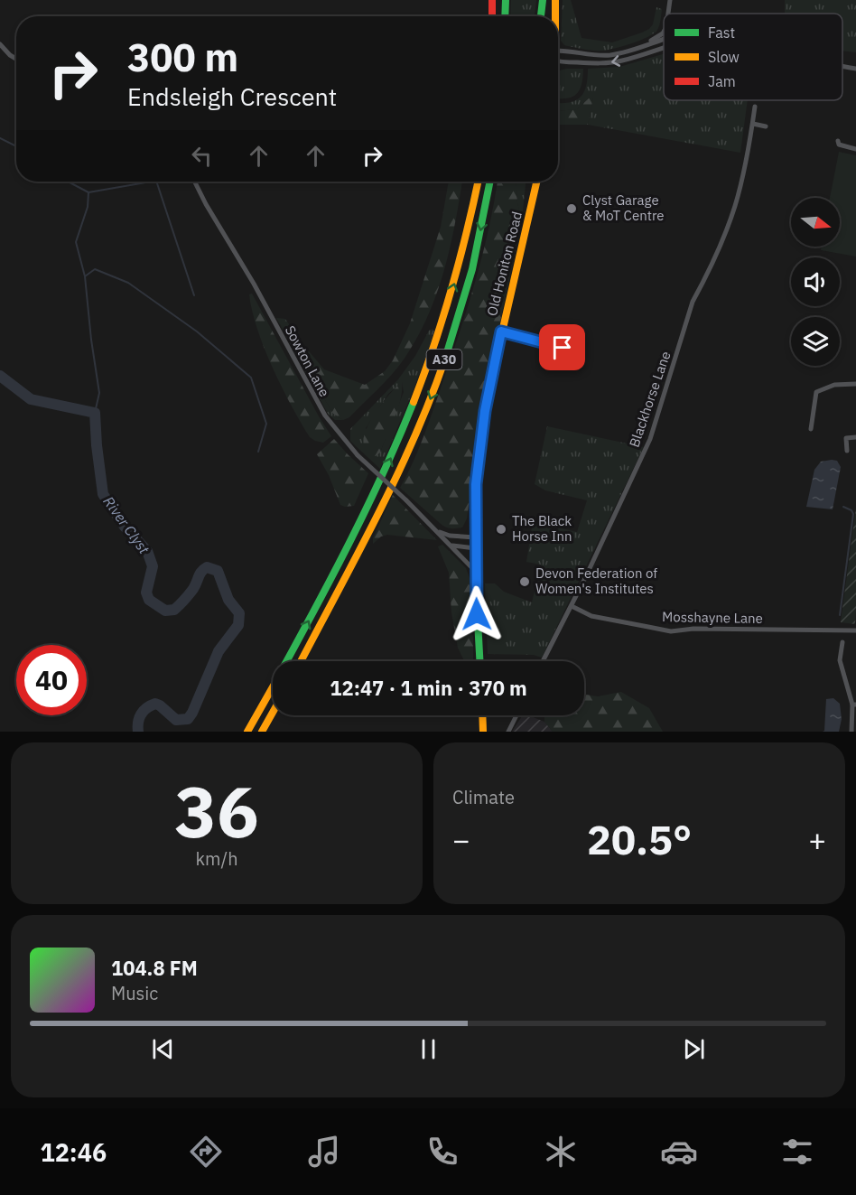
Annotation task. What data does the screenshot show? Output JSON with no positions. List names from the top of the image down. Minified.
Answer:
{"streets":{"main road":["Old Honiton Road","A30"],"street":["Sowton Lane","Blackhorse Lane","Mosshayne Lane"]},"crossings":[["Old Honiton Road","Sowton Lane"],["Blackhorse Lane","Mosshayne Lane"]],"water":["River Clyst"],"places":["Clyst Garage & MoT Centre","The Black Horse Inn","Devon Federation of Women's Institutes"],"legend":["Fast","Slow","Jam"],"north":"right","page":{"turn":["300 m","Endsleigh Crescent"],"limit":"40","trip":"12:47 · 1 min · 370 m","tile":[["36","km/h"],"Climate"],"heat":["−","20.5°","+"],"song":["104.8 FM","Music"],"tabs":"12:46"}}
